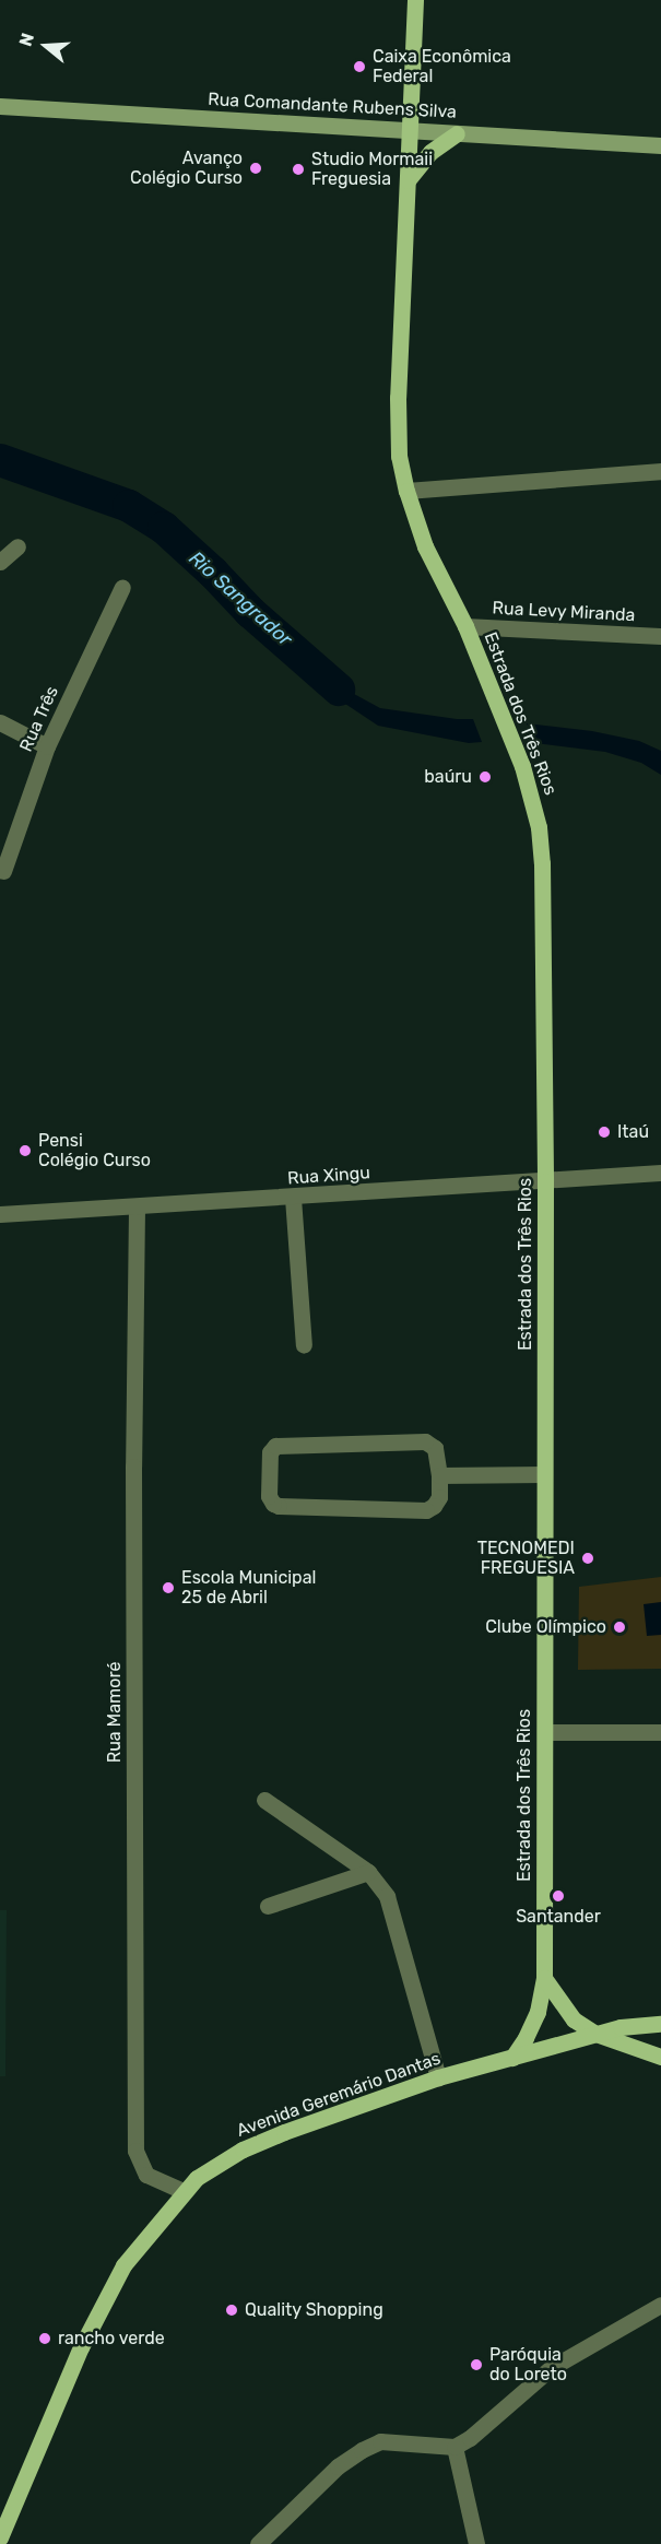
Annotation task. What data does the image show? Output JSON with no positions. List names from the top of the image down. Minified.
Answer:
{"streets":{"main road":["Estrada dos Três Rios","Avenida Geremário Dantas"],"street":["Rua Comandante Rubens Silva","Rua Levy Miranda","Rua Três","Rua Xingu","Rua Mamoré"]},"crossings":[["Rua Comandante Rubens Silva","Estrada dos Três Rios"],["Rua Levy Miranda","Estrada dos Três Rios"],["Estrada dos Três Rios","Rua Xingu"],["Estrada dos Três Rios","Avenida Geremário Dantas"],["Rua Xingu","Rua Mamoré"],["Rua Mamoré","Avenida Geremário Dantas"]],"water":["Rio Sangrador"],"places":["Caixa Econômica Federal","Avanço Colégio Curso","Studio Mormaii Freguesia","baúru","Itaú","Pensi Colégio Curso","TECNOMEDI FREGUESIA","Escola Municipal 25 de Abril","Clube Olímpico","Santander","Quality Shopping","rancho verde","Paróquia do Loreto"],"north":"left"}
